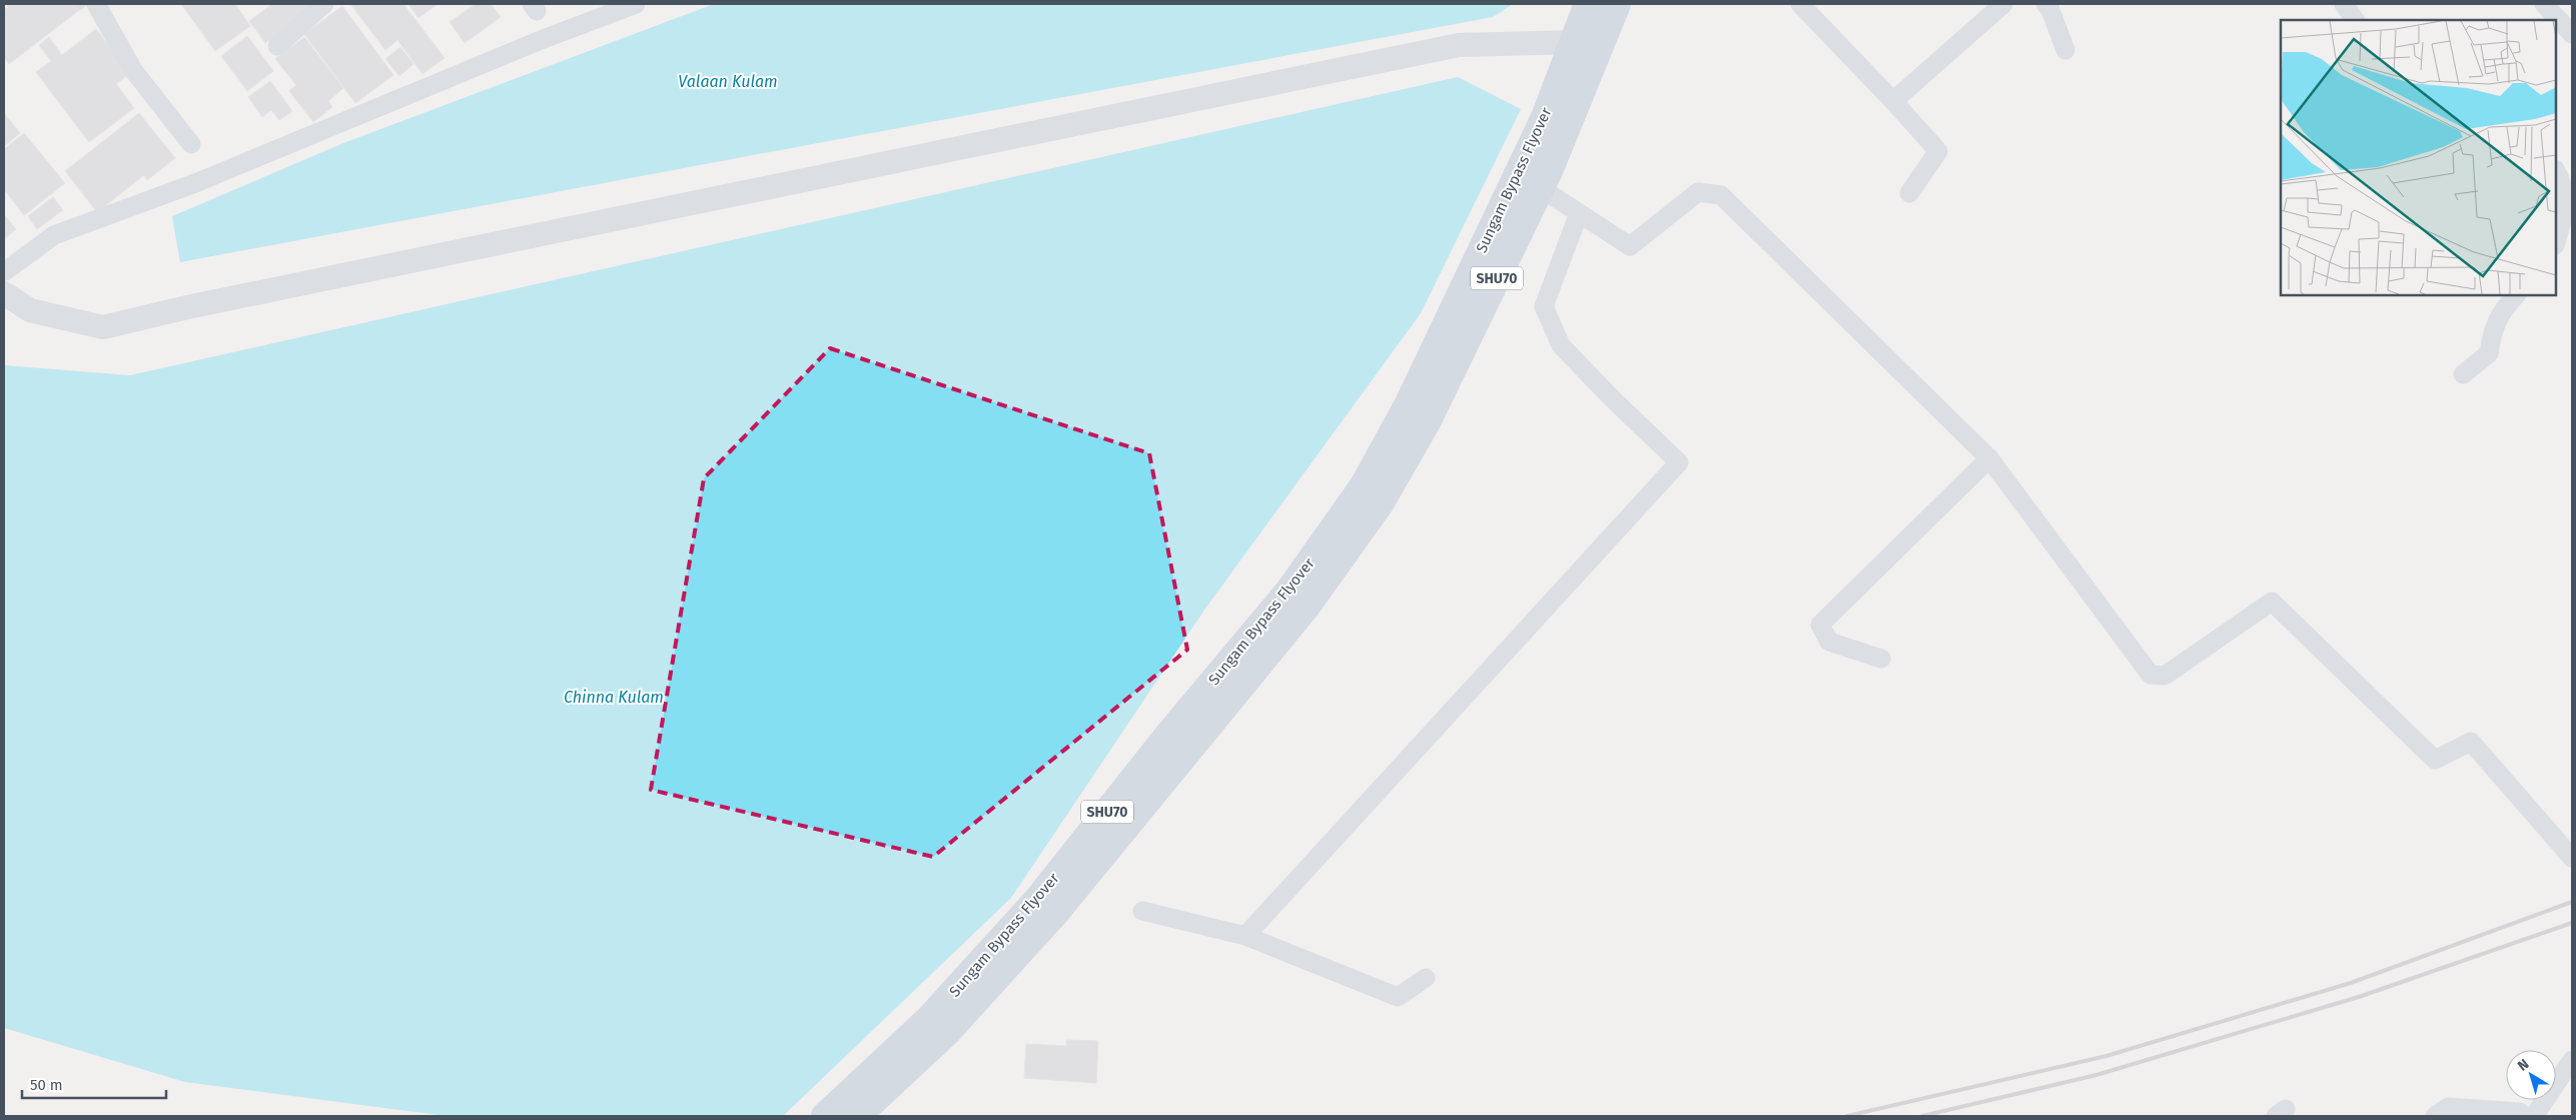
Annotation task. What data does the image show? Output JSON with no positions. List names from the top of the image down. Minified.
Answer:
{"streets":{"main road":["Sungam Bypass Flyover","SHU70"]},"crossings":[["Sungam Bypass Flyover","SHU70"]],"water":["Valaan Kulam","Chinna Kulam"],"scale_bar":"50 m","north":"top left"}
